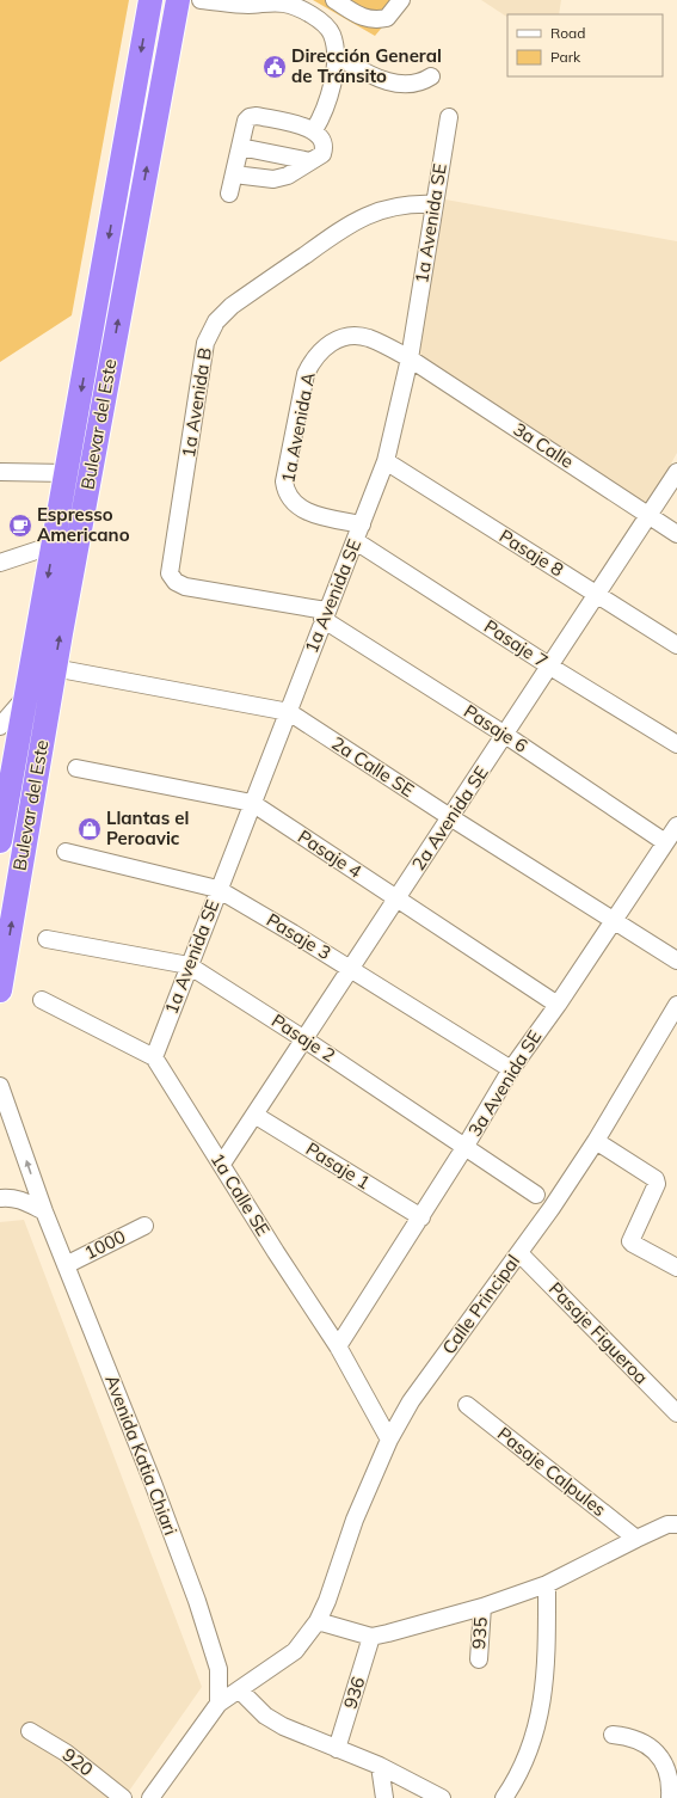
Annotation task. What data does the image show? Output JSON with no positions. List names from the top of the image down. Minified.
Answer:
{"streets":{"highway":["Bulevar del Este"],"street":["1a Avenida SE","1a Avenida B","1a Avenida A","3a Calle","Pasaje 8","Pasaje 7","Pasaje 6","2a Calle SE","2a Avenida SE","Pasaje 4","Pasaje 3","Pasaje 2","3a Avenida SE","Pasaje 1","1a Calle SE","1000","Calle Principal","Pasaje Figueroa","Avenida Katia Chiari","Pasaje Calpules","935","936","920"]},"crossings":[["1a Avenida SE","1a Avenida B"],["1a Avenida SE","1a Avenida A"],["1a Avenida SE","3a Calle"],["1a Avenida SE","Pasaje 8"],["1a Avenida SE","Pasaje 7"],["1a Avenida SE","Pasaje 6"],["1a Avenida SE","2a Calle SE"],["1a Avenida SE","Pasaje 4"],["1a Avenida SE","Pasaje 3"],["1a Avenida SE","Pasaje 2"],["1a Avenida SE","1a Calle SE"],["1a Avenida B","Pasaje 6"],["Bulevar del Este","2a Calle SE"],["1a Avenida A","3a Calle"],["3a Calle","2a Avenida SE"],["Pasaje 8","2a Avenida SE"],["Pasaje 7","2a Avenida SE"],["Pasaje 6","2a Avenida SE"],["Pasaje 6","3a Avenida SE"],["2a Calle SE","2a Avenida SE"],["2a Calle SE","3a Avenida SE"],["2a Avenida SE","Pasaje 4"],["2a Avenida SE","Pasaje 3"],["2a Avenida SE","Pasaje 2"],["2a Avenida SE","Pasaje 1"],["2a Avenida SE","1a Calle SE"],["Pasaje 4","3a Avenida SE"],["Pasaje 3","3a Avenida SE"],["Pasaje 2","3a Avenida SE"],["3a Avenida SE","Pasaje 1"],["3a Avenida SE","1a Calle SE"],["1a Calle SE","Calle Principal"],["1000","Avenida Katia Chiari"],["Calle Principal","Pasaje Figueroa"],["Calle Principal","Avenida Katia Chiari"]],"places":{"public building":["Dirección General de Tránsito"],"cafe":["Espresso Americano"],"shop":["Llantas el Peroavic"]},"legend":["Road","Park"]}
